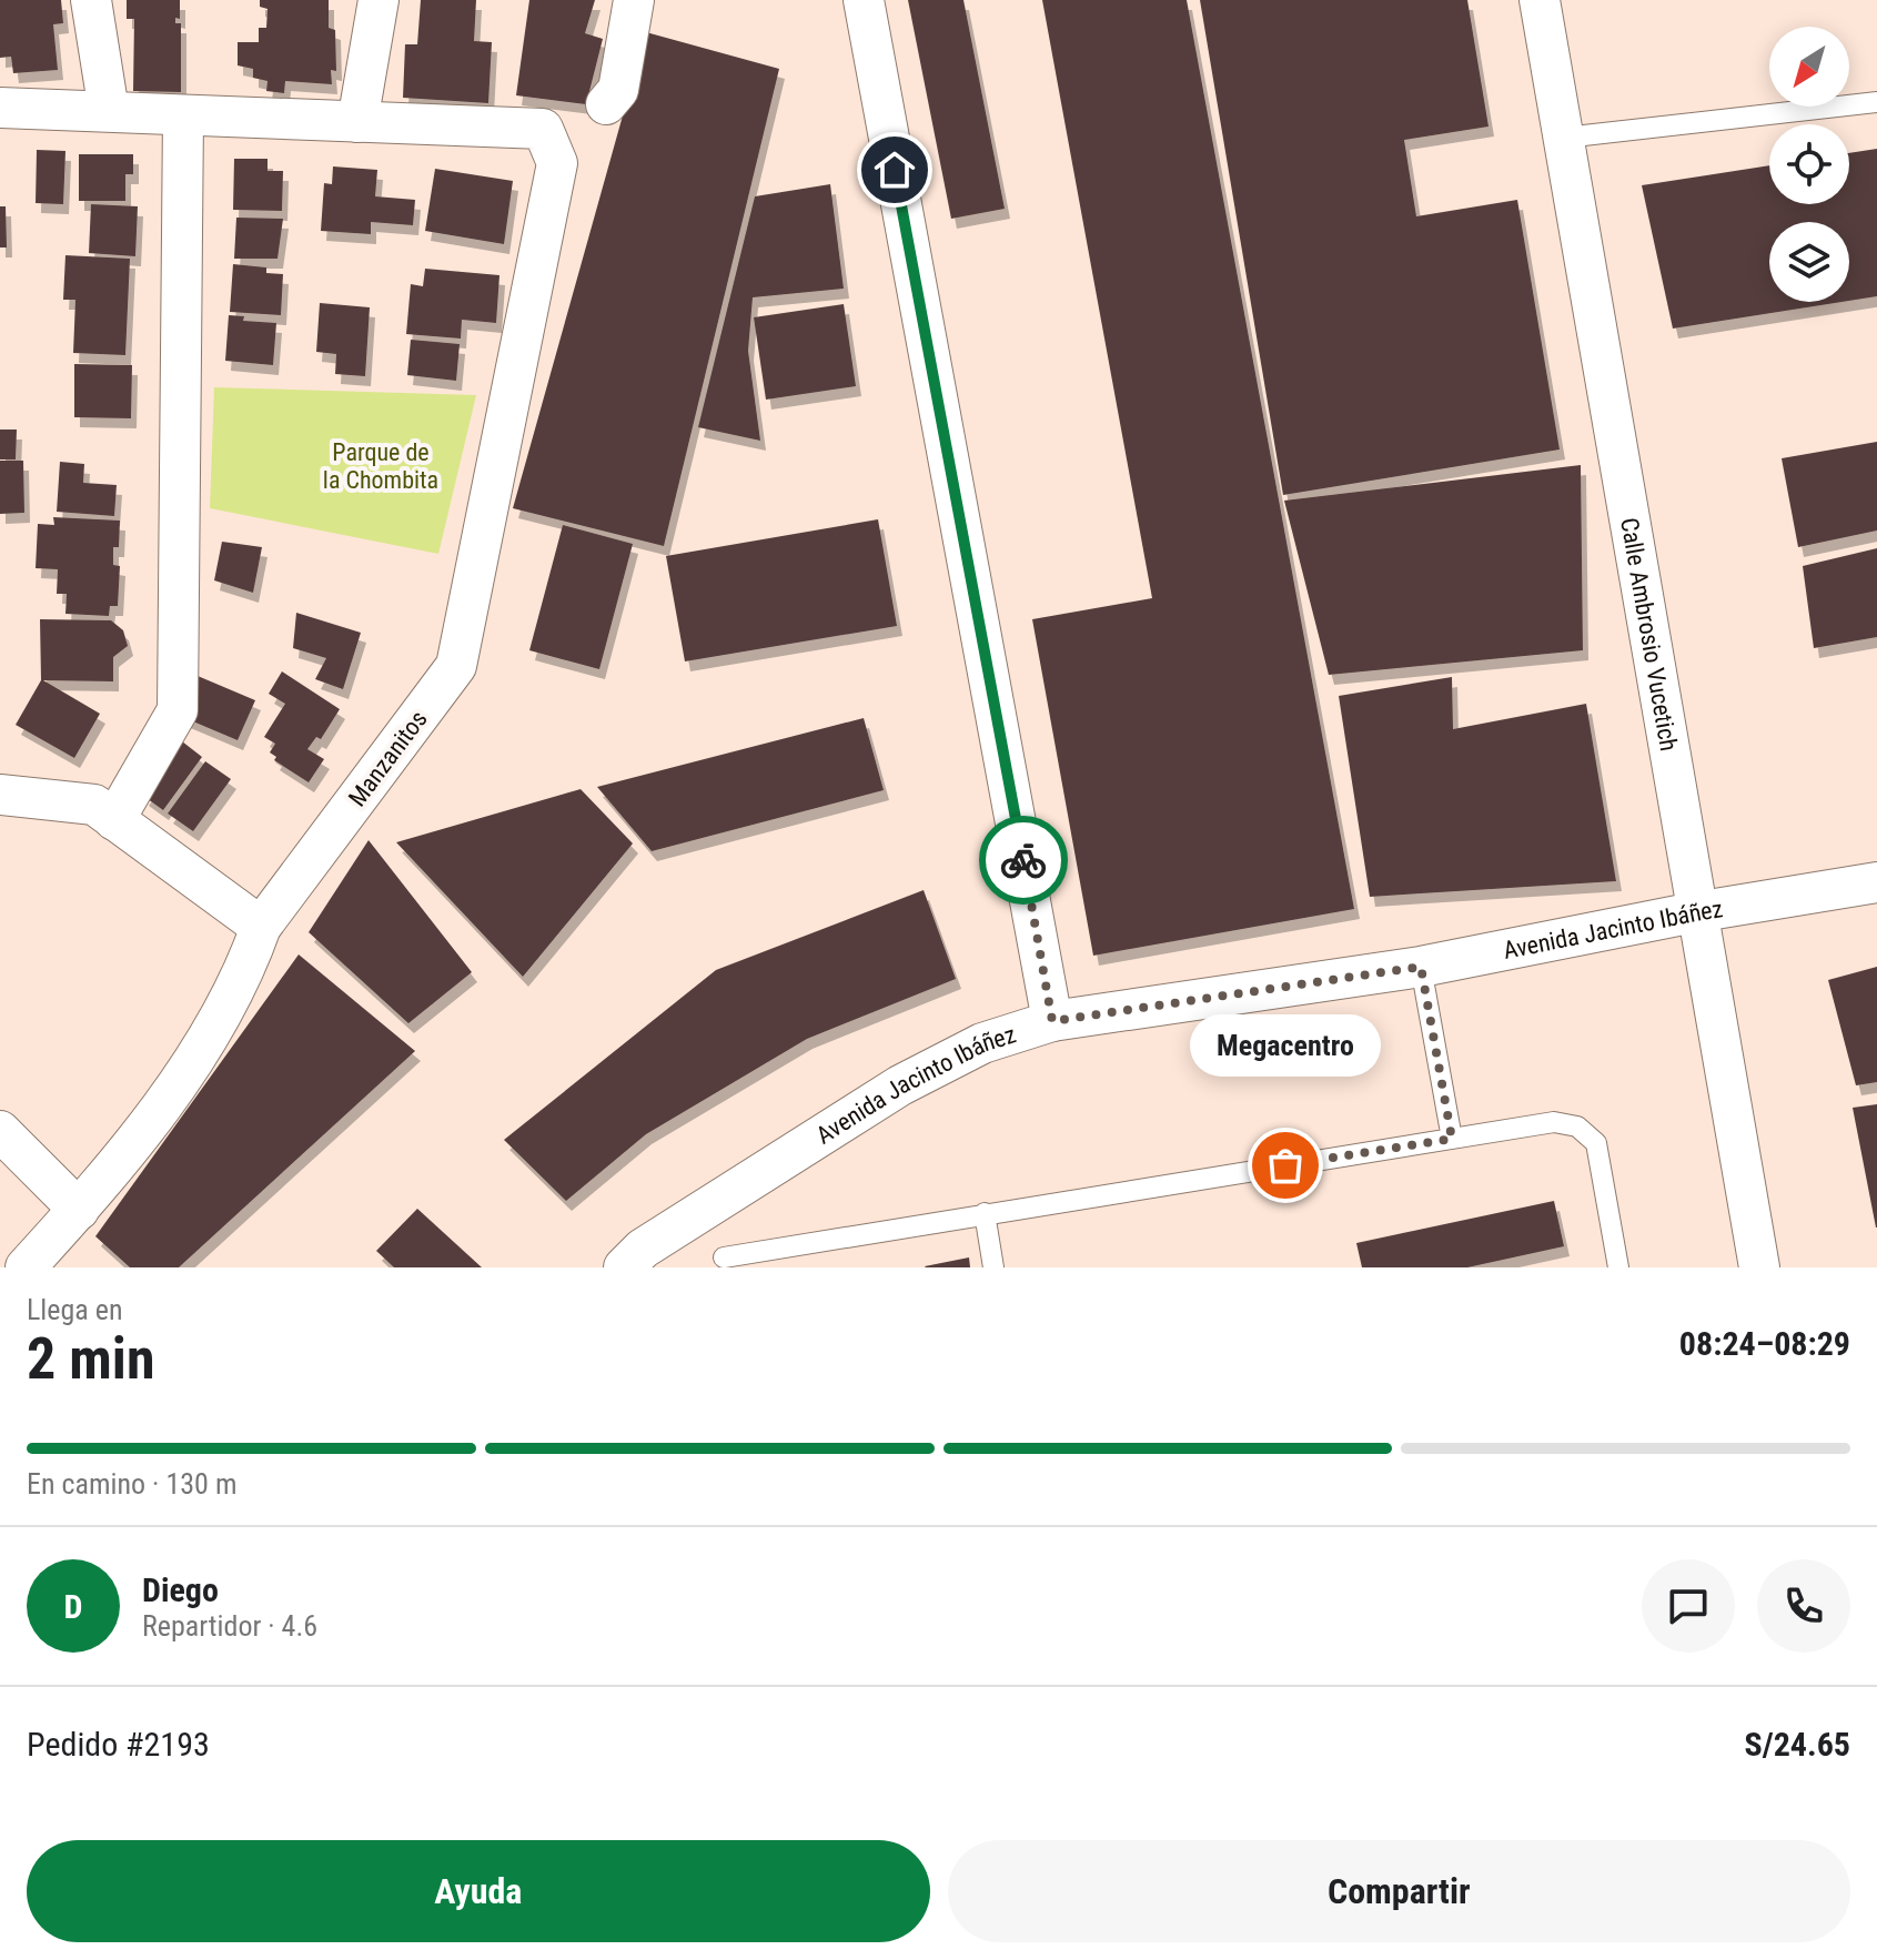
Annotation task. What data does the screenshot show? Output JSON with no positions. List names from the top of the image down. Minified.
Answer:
{"streets":{"street":["Calle Ambrosio Vucetich","Manzanitos","Avenida Jacinto Ibáñez"]},"crossings":[["Calle Ambrosio Vucetich","Avenida Jacinto Ibáñez"]],"parks":["Parque de la Chombita"],"places":["Megacentro"],"north":"bottom left","page":{"bubble":"Megacentro","heading":["2 min","Llega en","08:24–08:29"],"panel":["Diego","Repartidor · 4.6","Pedido #2193","S/24.65"],"bar":"En camino · 130 m","round":"D","buttons":["Ayuda","Compartir"]}}
